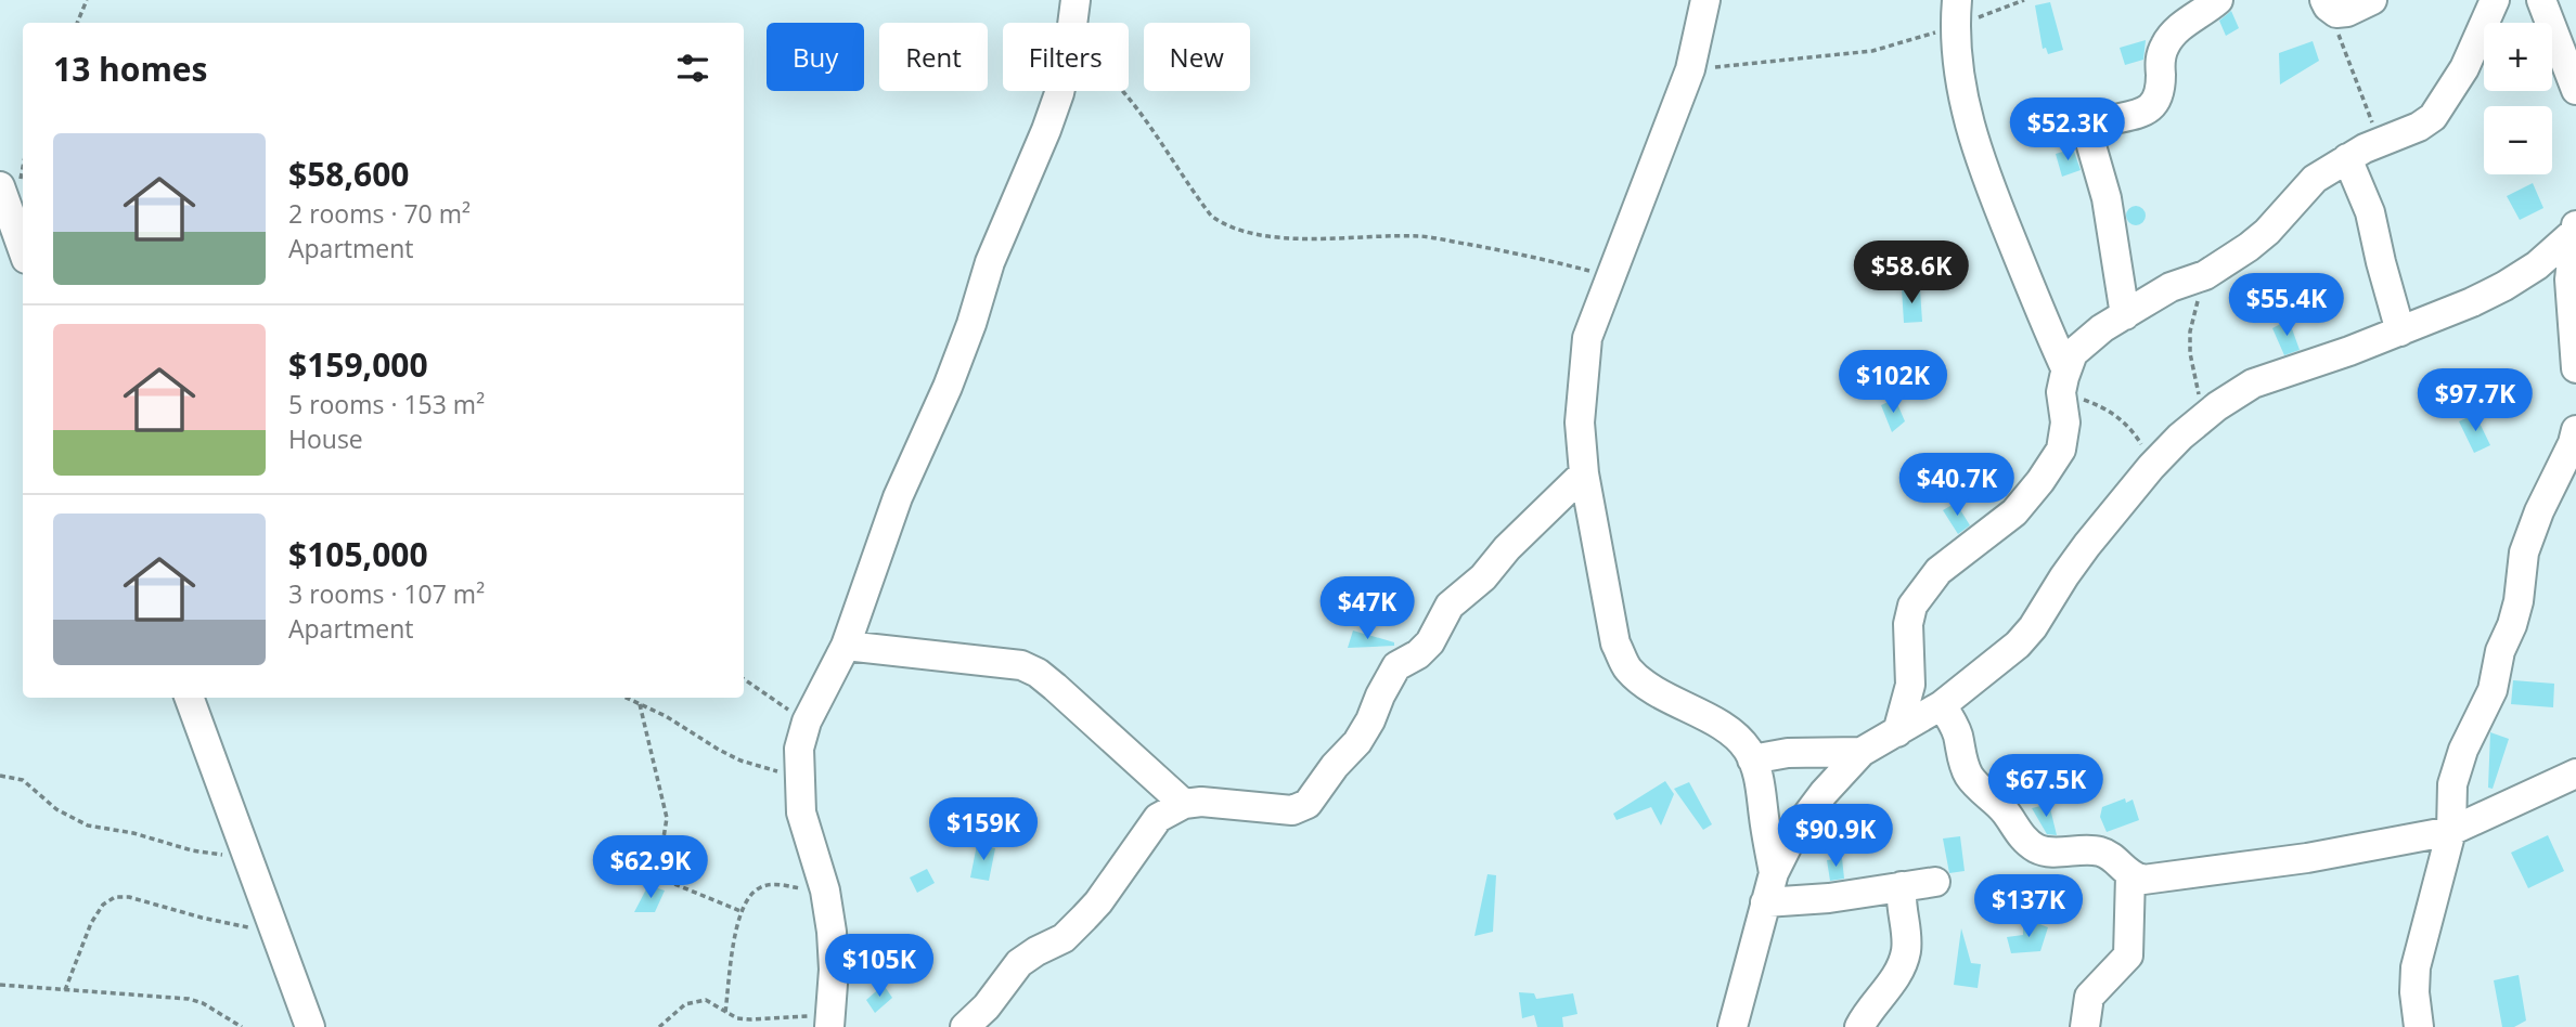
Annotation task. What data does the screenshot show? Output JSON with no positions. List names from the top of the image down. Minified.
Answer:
{"page":{"map_buttons":["+","−"],"chip":["Buy","Rent","Filters","New"],"heading":"13 homes","price":["$52.3K","$58.6K","$55.4K","$102K","$97.7K","$40.7K","$47K","$67.5K","$159K","$90.9K","$62.9K","$137K","$105K"],"list":[{"name":"$58,600","note":"2 rooms · 70 m² · Apartment"},{"name":"$159,000","note":"5 rooms · 153 m² · House"},{"name":"$105,000","note":"3 rooms · 107 m² · Apartment"}]}}
